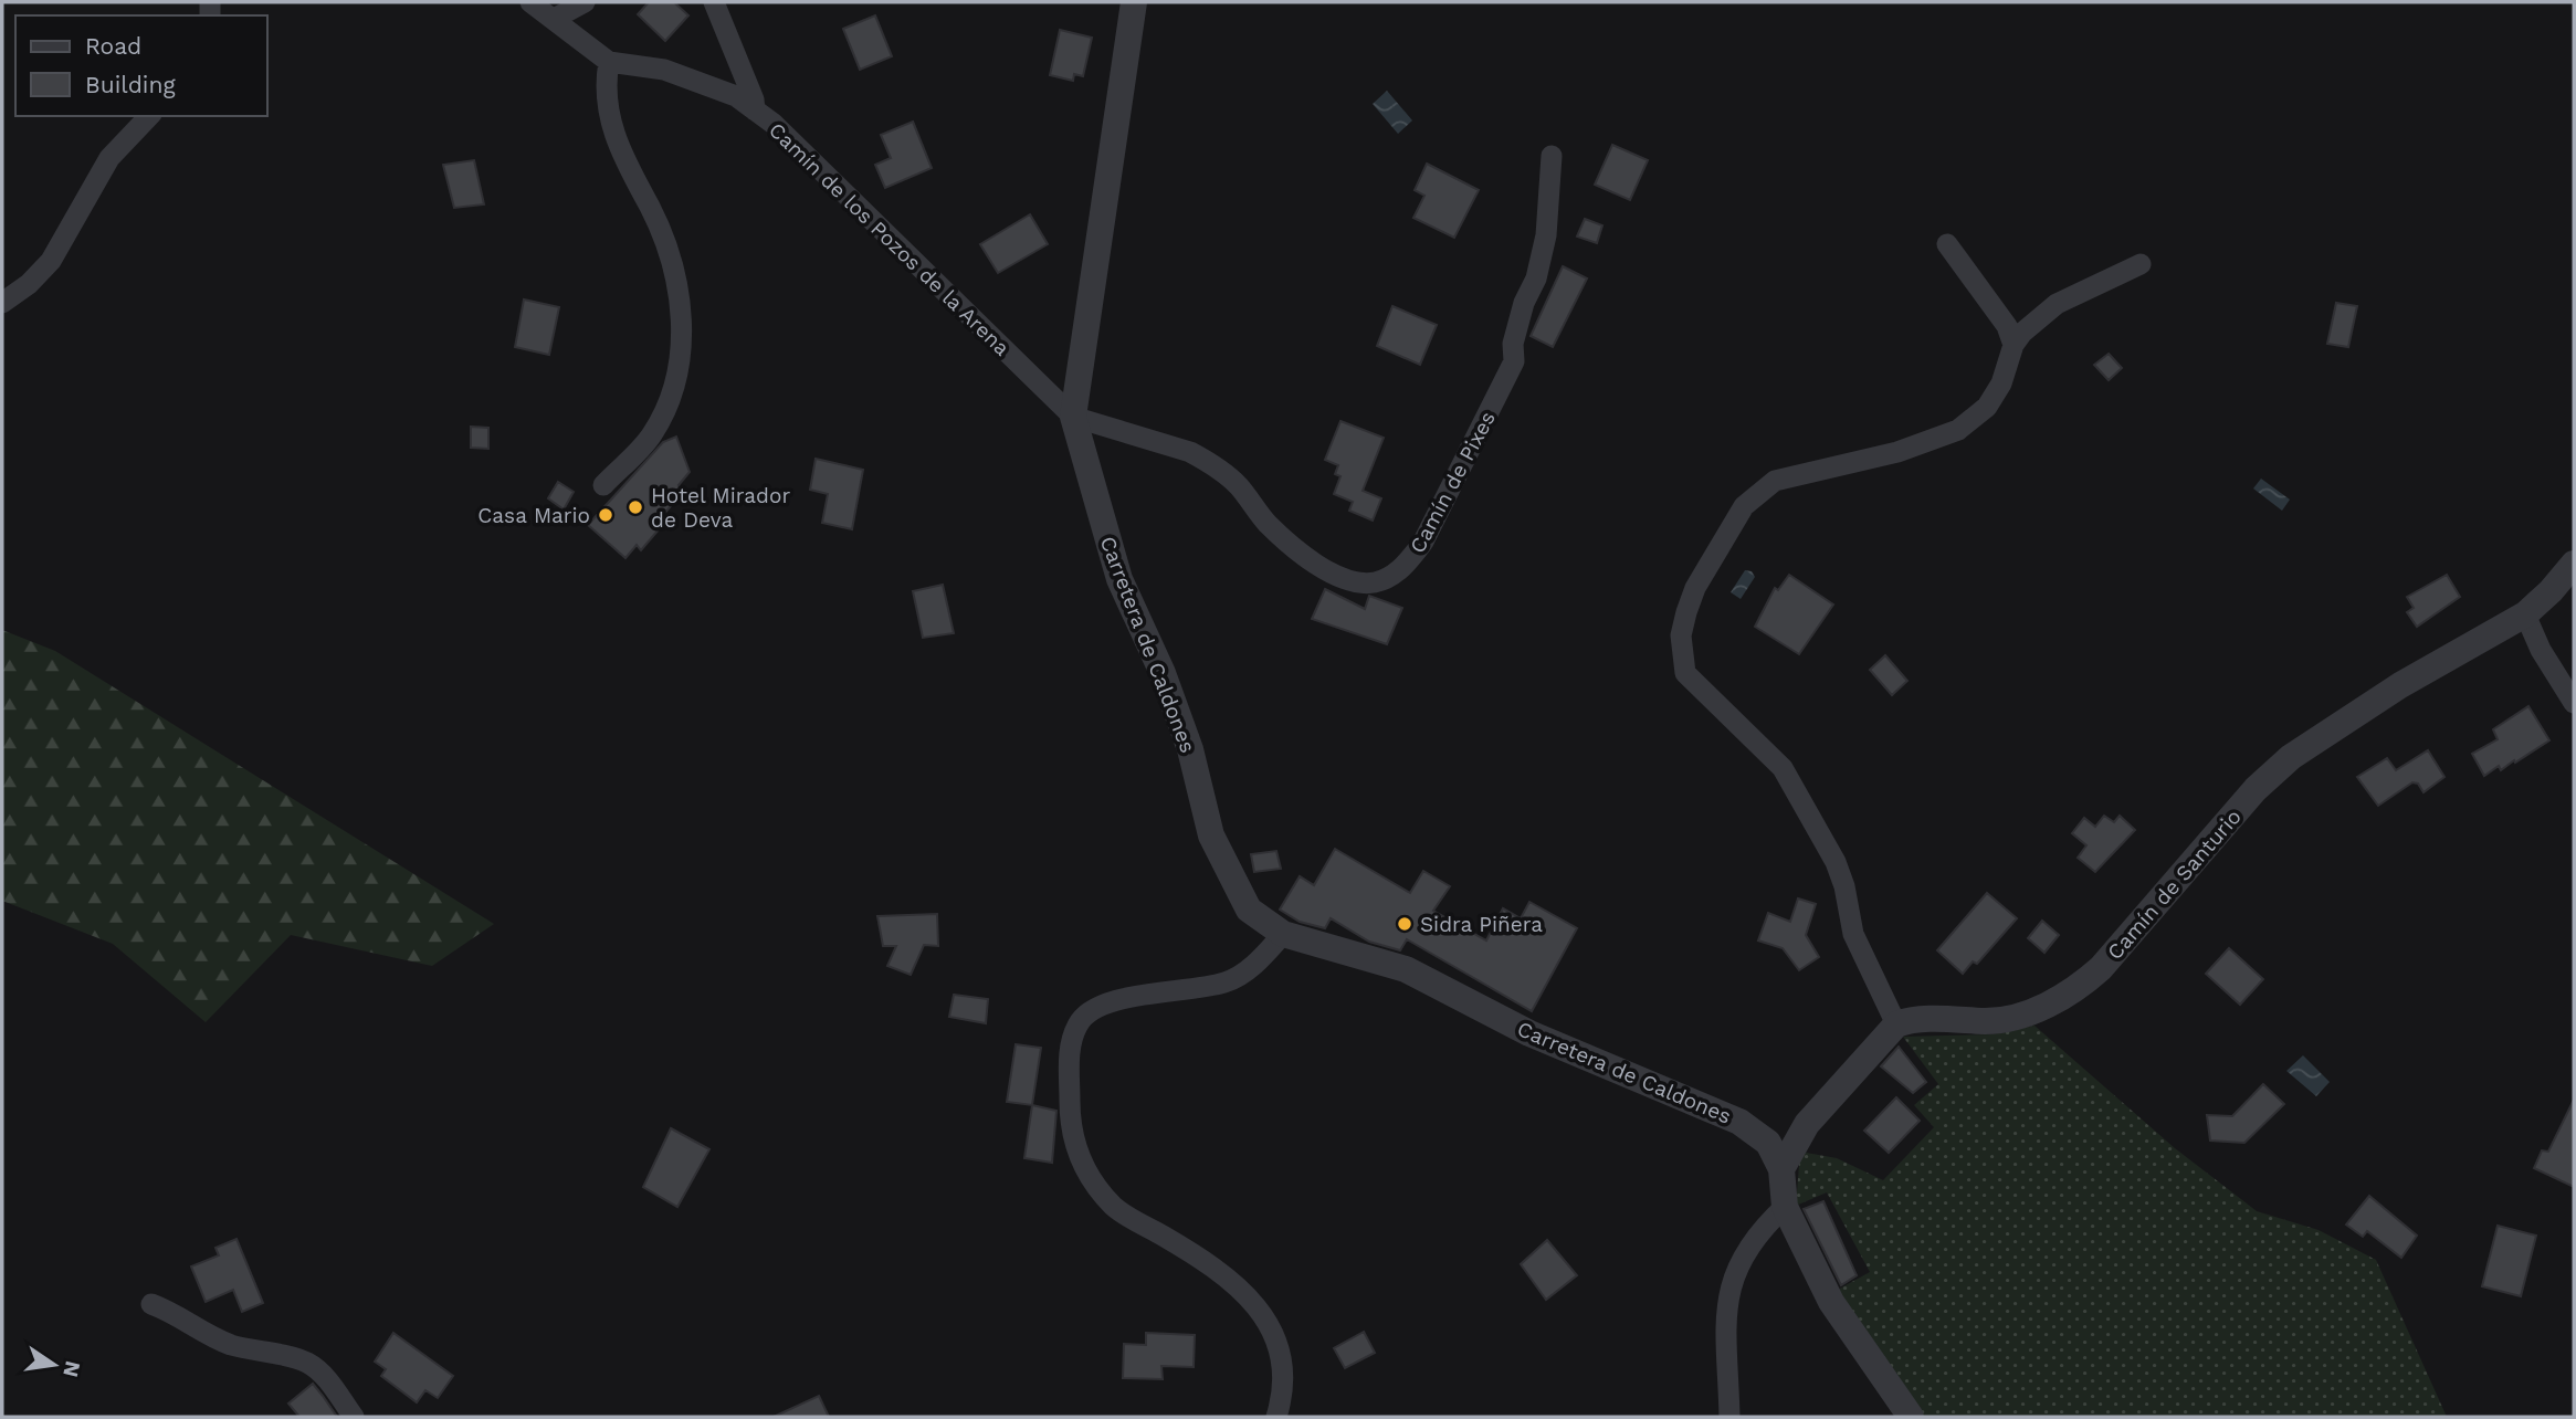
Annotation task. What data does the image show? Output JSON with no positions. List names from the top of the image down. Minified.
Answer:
{"streets":{"street":["Camín de los Pozos de la Arena","Camín de Pixes","Carretera de Caldones","Camín de Santurio"]},"crossings":[["Camín de los Pozos de la Arena","Camín de Pixes"],["Camín de los Pozos de la Arena","Carretera de Caldones"],["Camín de Pixes","Carretera de Caldones"]],"places":["Hotel Mirador de Deva","Casa Mario","Sidra Piñera"],"legend":["Road","Building"],"north":"right"}
